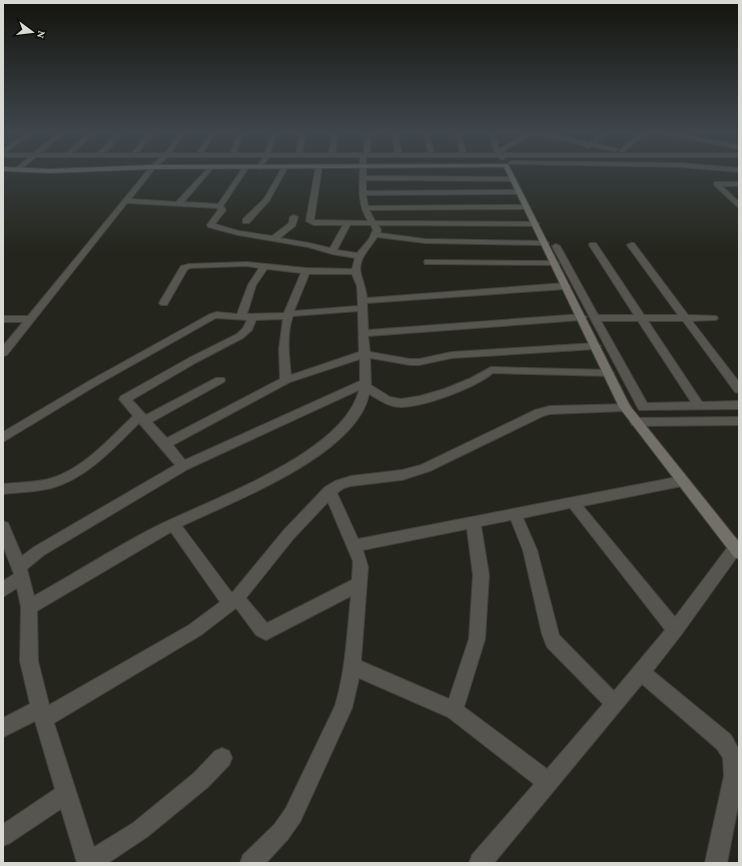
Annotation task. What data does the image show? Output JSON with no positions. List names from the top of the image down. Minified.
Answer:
{"north":"right"}
